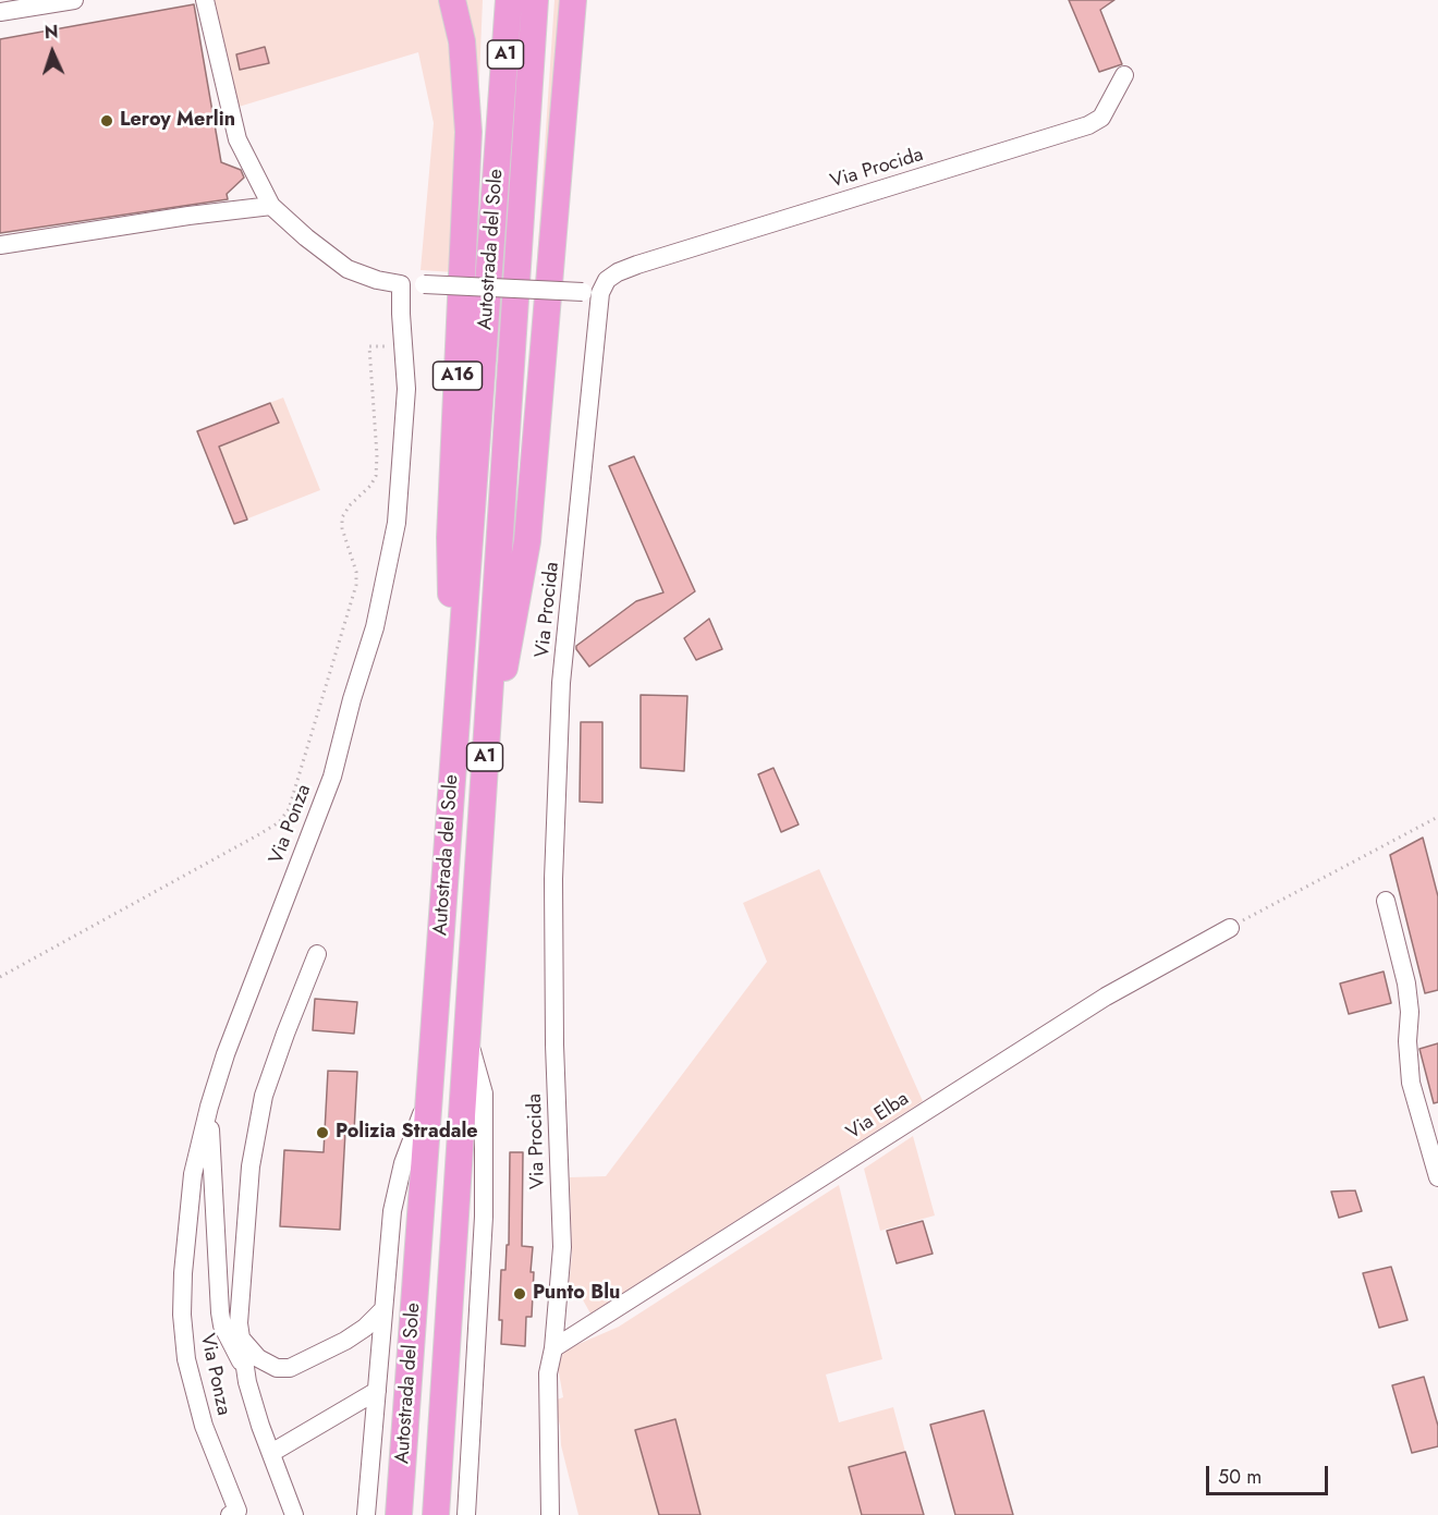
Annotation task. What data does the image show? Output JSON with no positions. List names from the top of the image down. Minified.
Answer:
{"streets":{"highway":["A1","Autostrada del Sole","A16"],"street":["Via Procida","Via Ponza","Via Elba"]},"crossings":[["Via Procida","Via Elba"],["Autostrada del Sole","A16"]],"places":["Leroy Merlin","Polizia Stradale","Punto Blu"],"scale_bar":"50 m","north":"top"}
